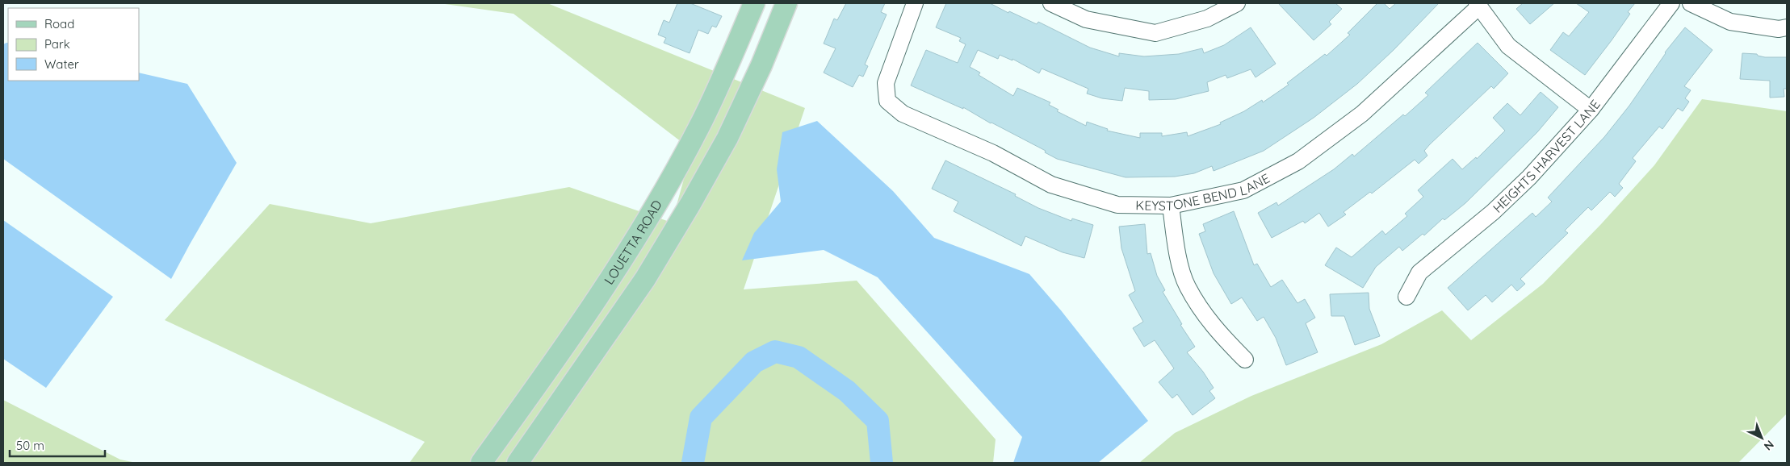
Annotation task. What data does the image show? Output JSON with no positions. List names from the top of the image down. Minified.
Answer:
{"streets":{"main road":["LOUETTA ROAD"],"street":["HEIGHTS HARVEST LANE","KEYSTONE BEND LANE"]},"legend":["Road","Park","Water"],"scale_bar":"50 m","north":"bottom right"}
